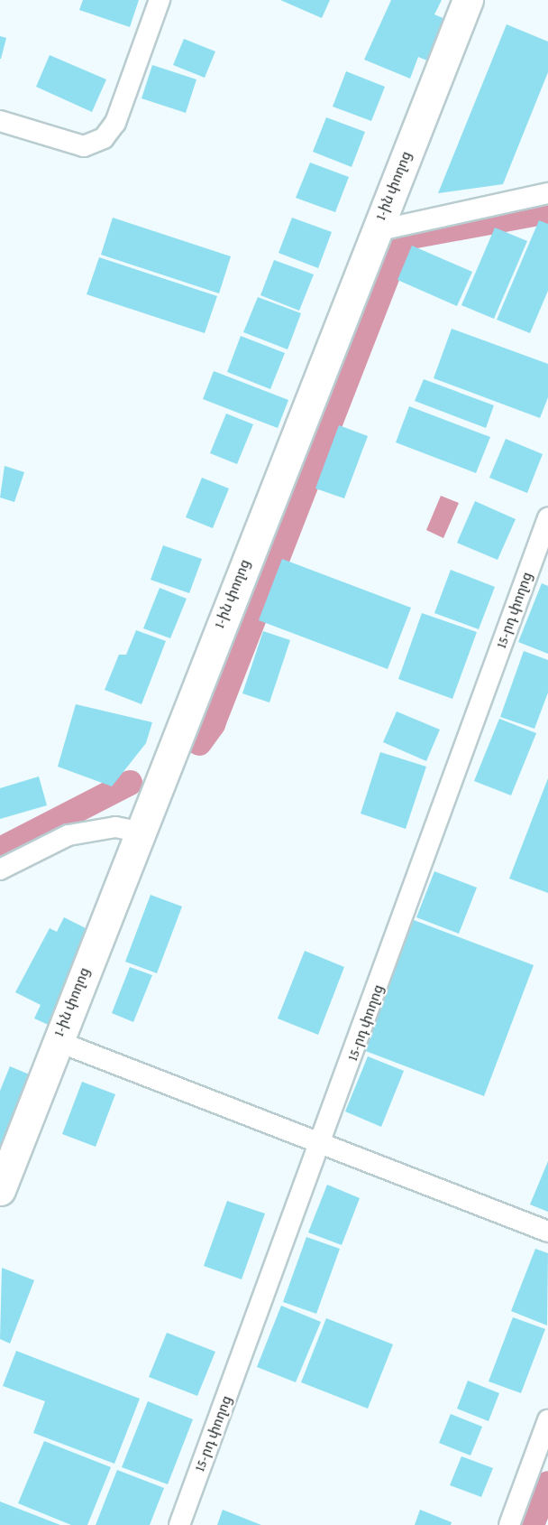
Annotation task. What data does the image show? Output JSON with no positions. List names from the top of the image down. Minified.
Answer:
{"streets":{"main road":["1-ին փողոց"],"street":["15-րդ փողոց"]}}
